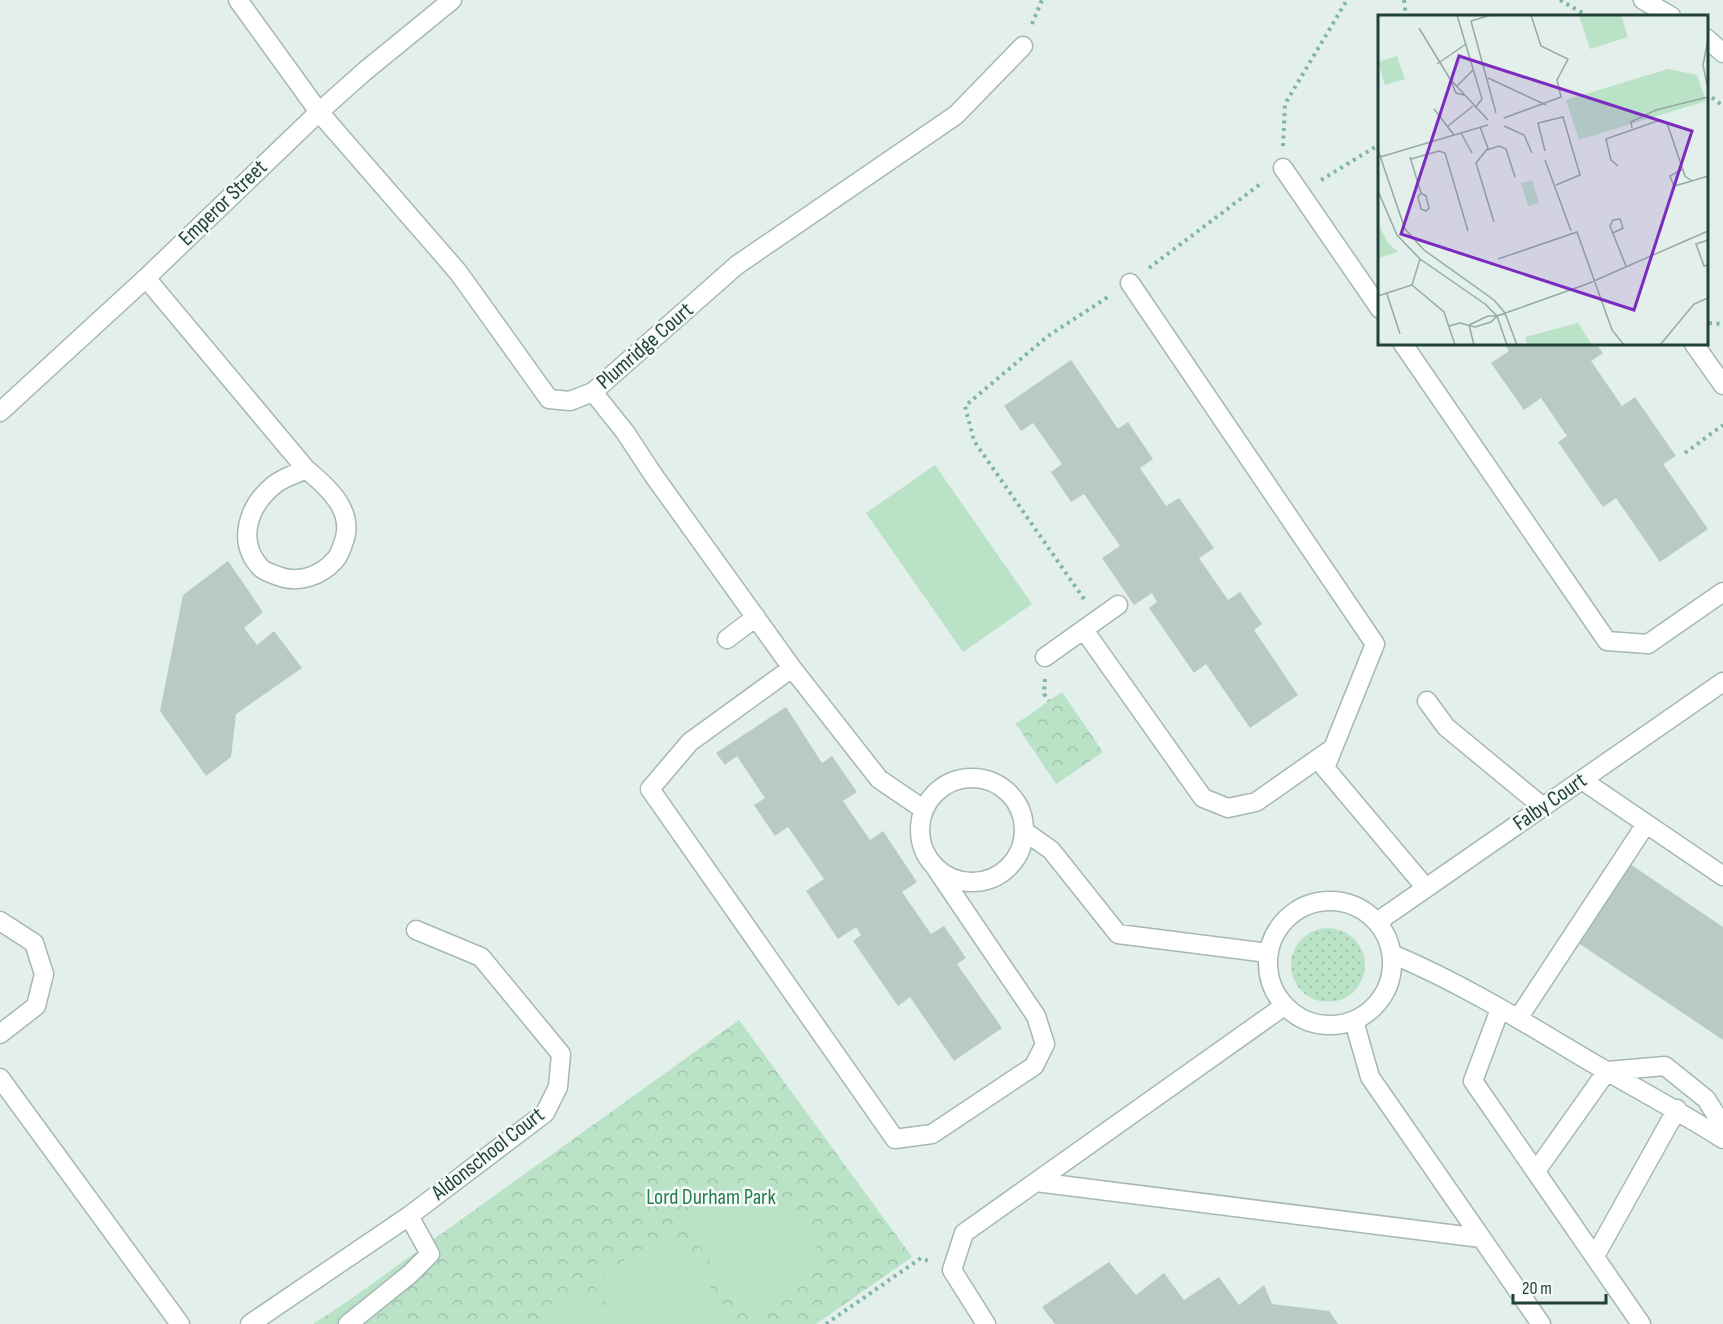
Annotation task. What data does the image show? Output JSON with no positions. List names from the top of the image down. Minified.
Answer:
{"streets":{"street":["Emperor Street","Plumridge Court","Falby Court","Aldonschool Court"]},"crossings":[["Emperor Street","Plumridge Court"]],"parks":["Lord Durham Park"],"scale_bar":"20 m"}
